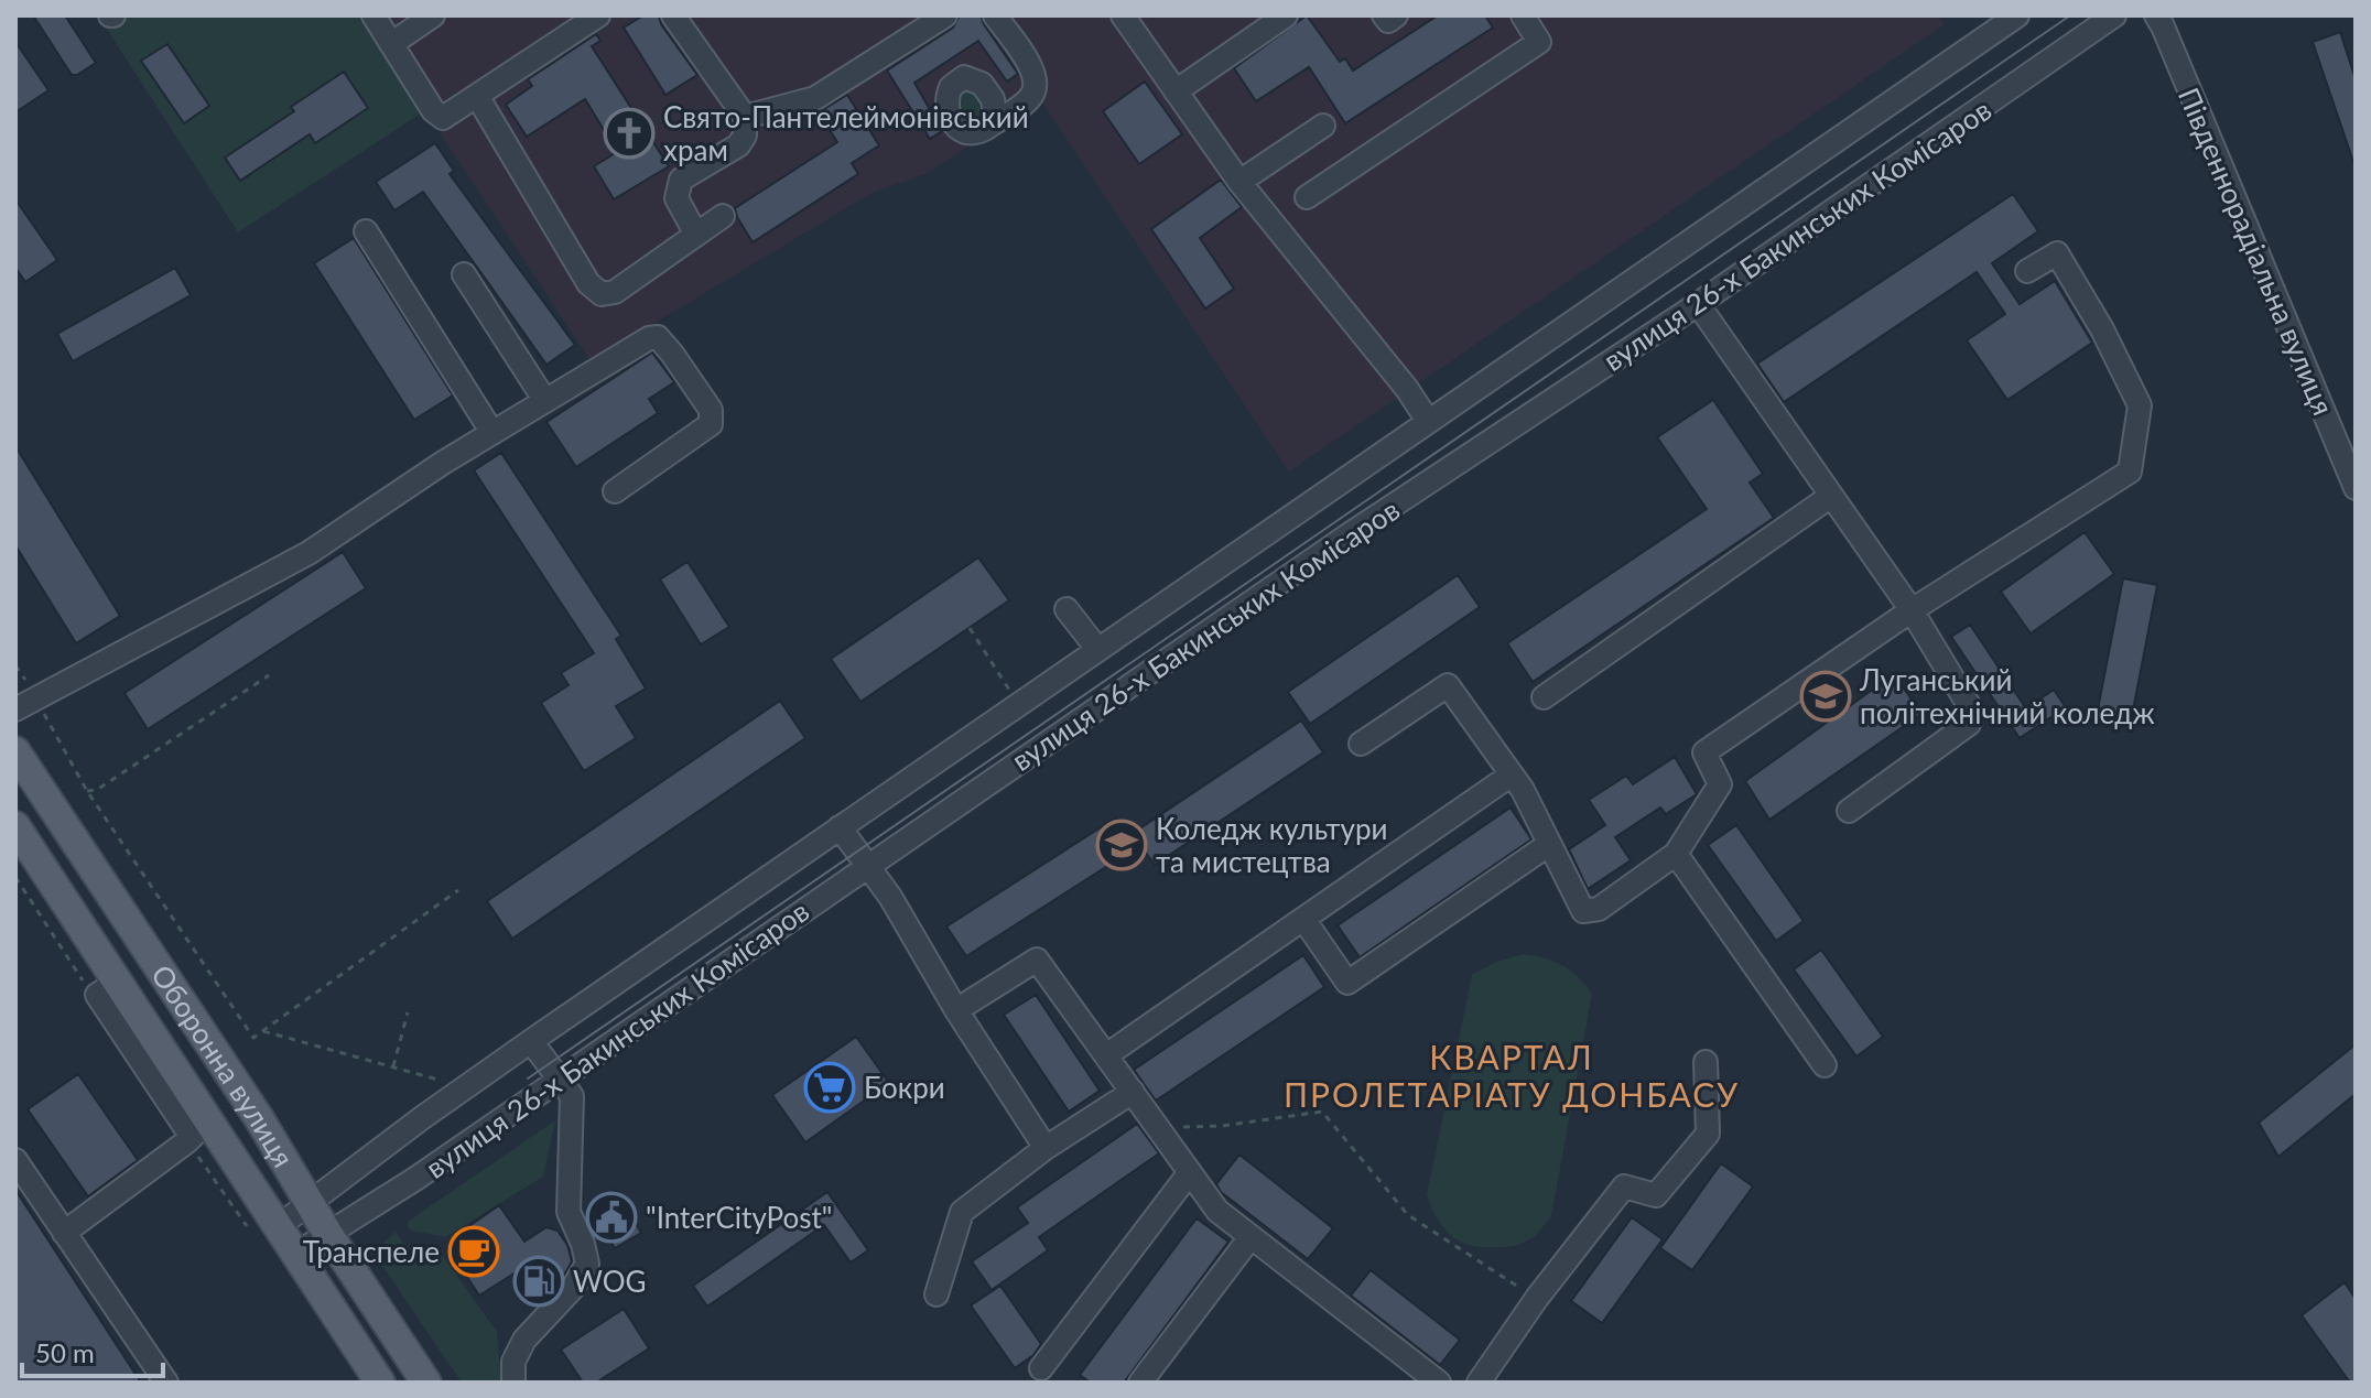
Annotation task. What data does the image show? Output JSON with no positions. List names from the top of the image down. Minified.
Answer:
{"streets":{"main road":["Оборонна вулиця"],"street":["вулиця 26-х Бакинських Комісаров","Південнорадіальна вулиця"]},"crossings":[["вулиця 26-х Бакинських Комісаров","Оборонна вулиця"]],"districts":["КВАРТАЛ ПРОЛЕТАРІАТУ ДОНБАСУ"],"places":{"church":["Свято-Пантелеймонівський храм"],"school or university":["Луганський політехнічний коледж","Коледж культури та мистецтва"],"supermarket":["Бокри"],"public building":["\"InterCityPost\""],"cafe":["Транспеле"],"fuel station":["WOG"]},"scale_bar":"50 m"}
